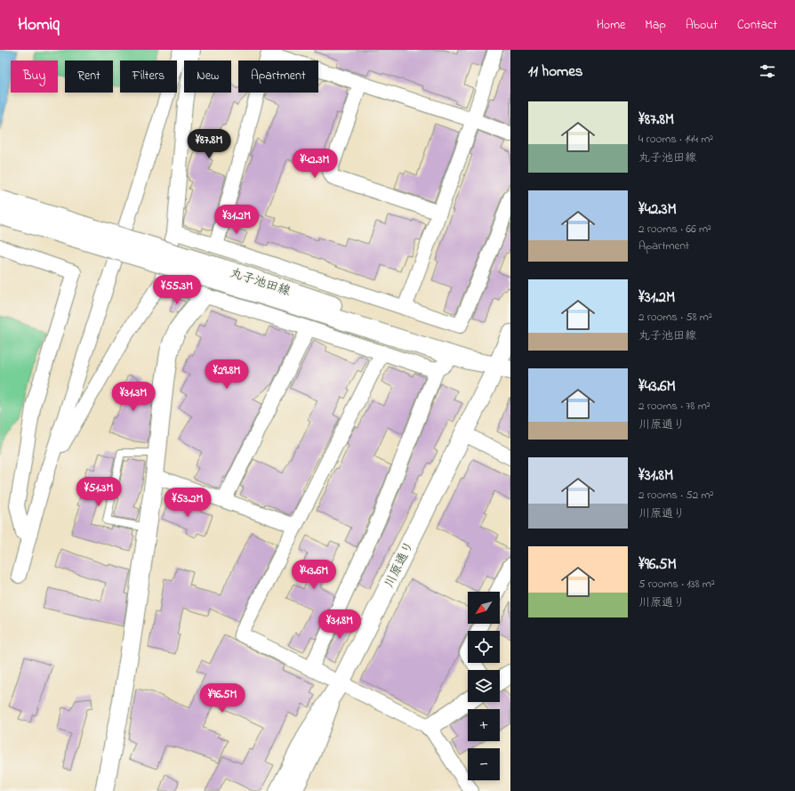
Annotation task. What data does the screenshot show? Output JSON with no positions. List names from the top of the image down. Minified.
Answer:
{"streets":{"street":["丸子池田線","川原通り"]},"crossings":[["丸子池田線","川原通り"]],"north":"bottom left","page":{"header":"Homiq","nav":["Home","Map","About","Contact"],"heading":"11 homes","chip":["Buy","Rent","Filters","New","Apartment"],"list":[{"name":"¥87.8M","note":"4 rooms · 144 m² · 丸子池田線"},{"name":"¥42.3M","note":"2 rooms · 66 m² · Apartment"},{"name":"¥31.2M","note":"2 rooms · 58 m² · 丸子池田線"},{"name":"¥43.6M","note":"2 rooms · 78 m² · 川原通り"},{"name":"¥31.8M","note":"2 rooms · 52 m² · 川原通り"},{"name":"¥96.5M","note":"5 rooms · 138 m² · 川原通り"}],"price":["¥87.8M","¥42.3M","¥31.2M","¥55.3M","¥29.8M","¥31.3M","¥51.3M","¥53.2M","¥43.6M","¥31.8M","¥96.5M"],"map_buttons":["+","−"]}}
